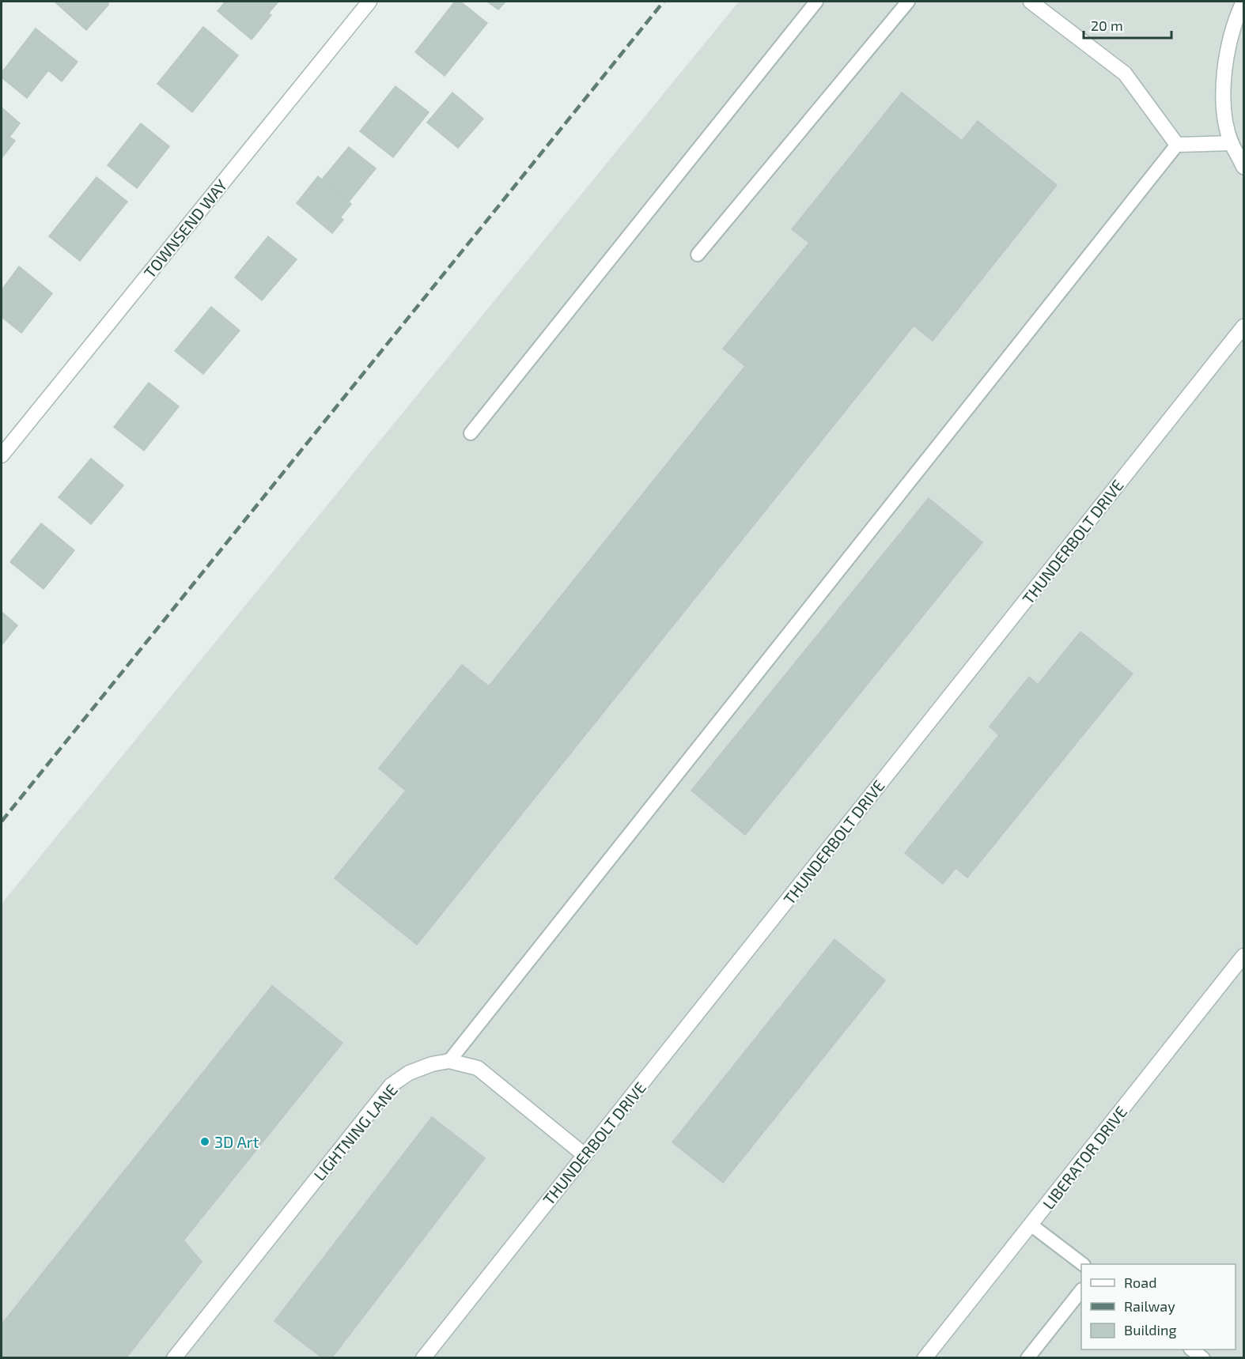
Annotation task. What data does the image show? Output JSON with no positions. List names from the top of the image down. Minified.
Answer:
{"streets":{"street":["TOWNSEND WAY","THUNDERBOLT DRIVE","LIGHTNING LANE","LIBERATOR DRIVE"]},"crossings":[["THUNDERBOLT DRIVE","LIGHTNING LANE"]],"places":["3D Art"],"legend":["Road","Railway","Building"],"scale_bar":"20 m"}
